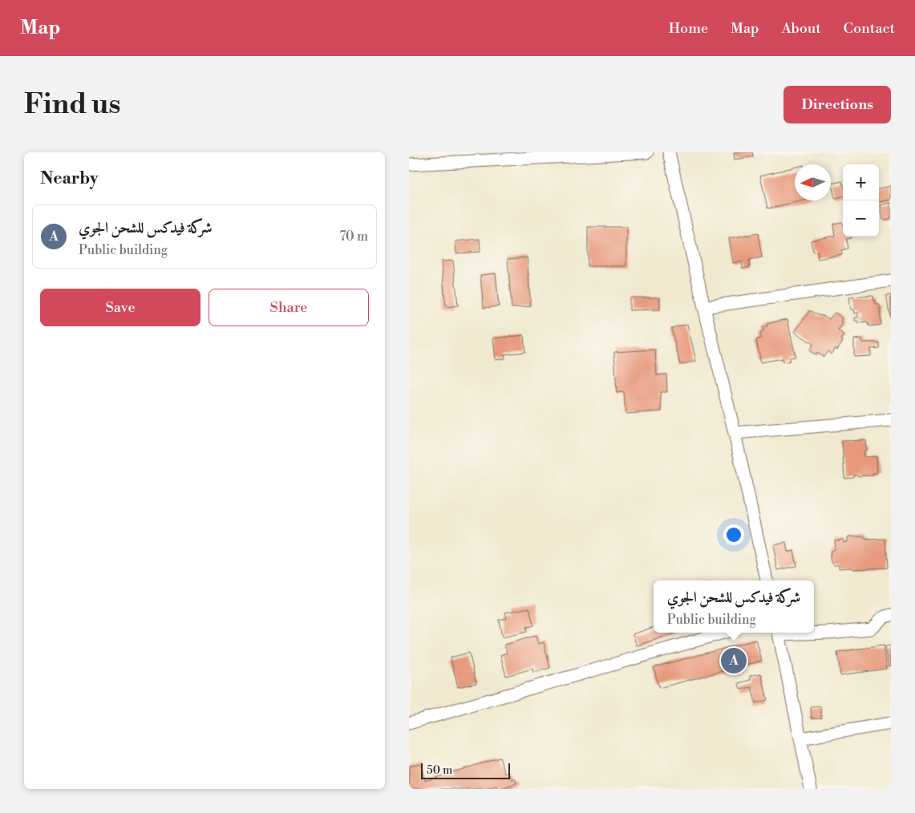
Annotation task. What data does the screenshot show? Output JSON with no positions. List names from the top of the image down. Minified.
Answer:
{"scale_bar":"50 m","north":"left","page":{"header":"Map","nav":["Home","Map","About","Contact"],"buttons":["Directions",["Save","Share"]],"title":"Find us","heading":"Nearby","map_buttons":["+","−"],"list":[{"mark":"A","name":"شركة فيدكس للشحن الجوي","note":"Public building","value":"70 m"}],"popup":["شركة فيدكس للشحن الجوي","Public building"],"pins":"A","scale":"50 m"}}
